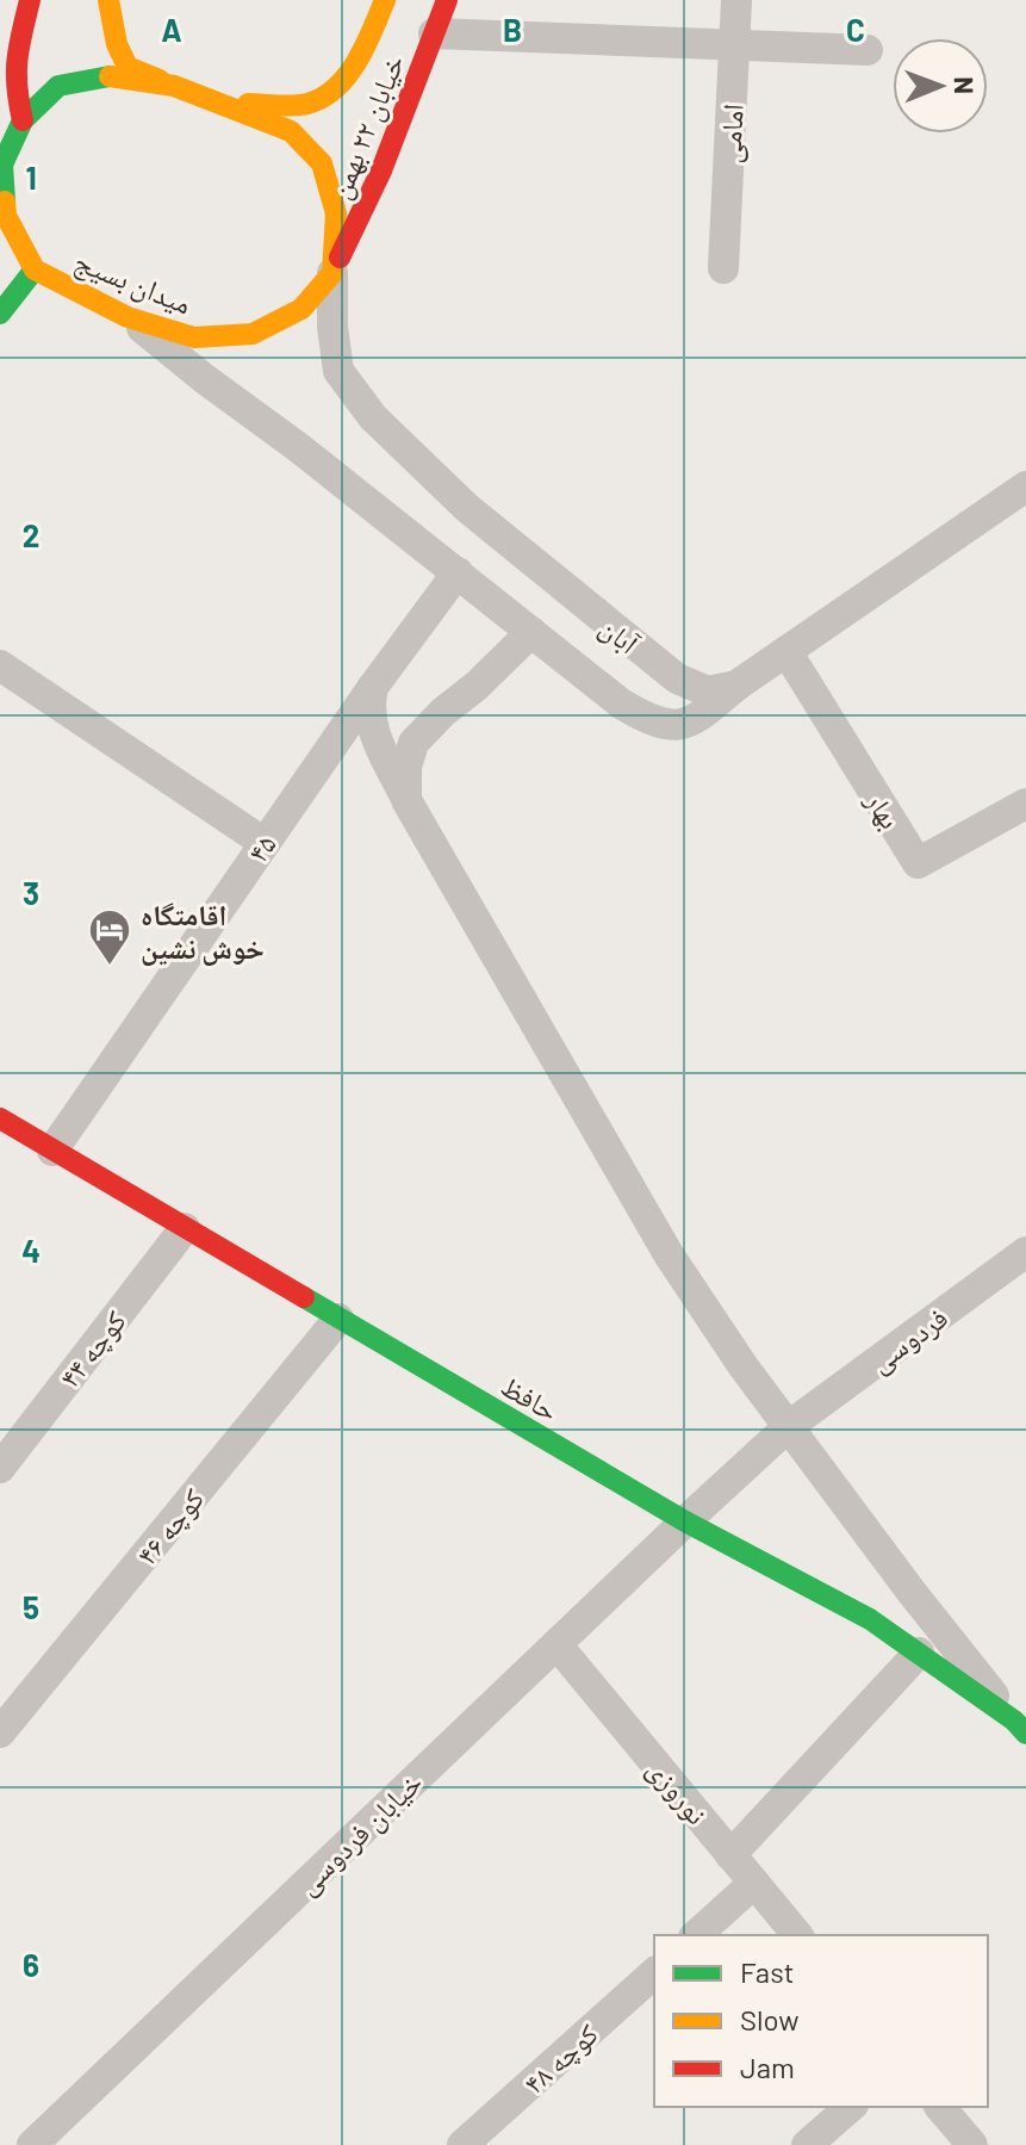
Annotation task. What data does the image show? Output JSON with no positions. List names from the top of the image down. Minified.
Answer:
{"streets":{"street":["خیابان ۲۲ بهمن","امامی","میدان بسیج","آبان","بهار","۴۵","فردوسی","کوچه ۴۴","حافظ","کوچه ۴۶","نوروزی","خیابان فردوسی","کوچه ۴۸"]},"crossings":[["خیابان ۲۲ بهمن","میدان بسیج"],["خیابان ۲۲ بهمن","آبان"],["میدان بسیج","آبان"],["۴۵","حافظ"],["فردوسی","حافظ"],["فردوسی","خیابان فردوسی"],["کوچه ۴۴","حافظ"],["حافظ","کوچه ۴۶"],["حافظ","خیابان فردوسی"],["نوروزی","خیابان فردوسی"]],"places":{"hotel":["اقامتگاه خوش نشین"]},"legend":["Fast","Slow","Jam"],"north":"right","grid":{"columns":["A","B","C"],"rows":["1","2","3","4","5","6"]}}
